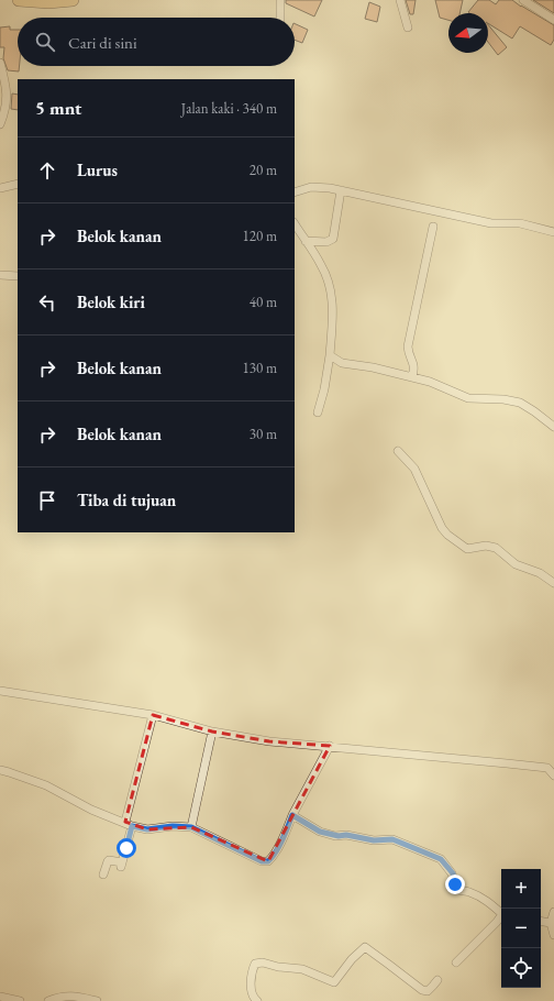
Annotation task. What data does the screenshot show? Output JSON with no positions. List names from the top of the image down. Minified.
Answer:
{"north":"left","page":{"search":"Cari di sini","heading":["5 mnt","Jalan kaki · 340 m"],"list":[["Lurus","20 m"],["Belok kanan","120 m"],["Belok kiri","40 m"],["Belok kanan","130 m"],["Belok kanan","30 m"],"Tiba di tujuan"],"map_buttons":["+","−"]}}
